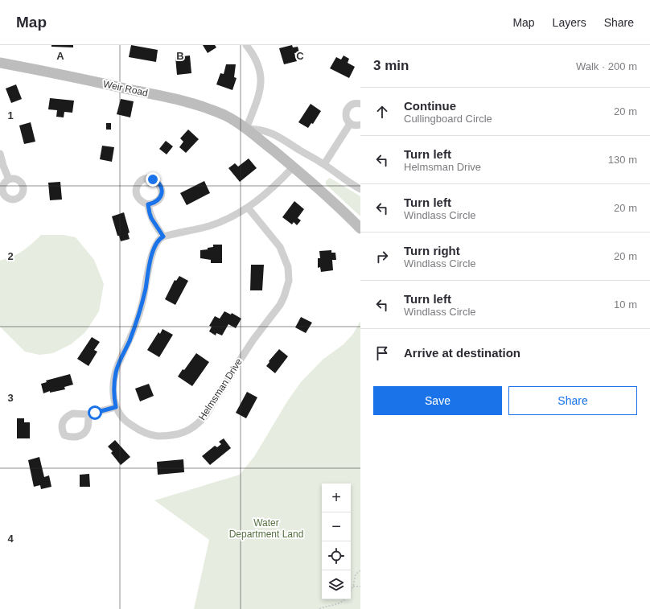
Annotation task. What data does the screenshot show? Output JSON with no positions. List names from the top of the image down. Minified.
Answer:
{"streets":{"street":["Weir Road","Helmsman Drive"]},"parks":["Water Department Land"],"page":{"header":"Map","nav":["Map","Layers","Share"],"heading":["3 min","Walk · 200 m"],"list":[["Continue","Cullingboard Circle","20 m"],["Turn left","Helmsman Drive","130 m"],["Turn left","Windlass Circle","20 m"],["Turn right","Windlass Circle","20 m"],["Turn left","Windlass Circle","10 m"],"Arrive at destination"],"buttons":["Save","Share"],"map_buttons":["+","−"]},"grid":{"columns":["A","B","C"],"rows":["1","2","3","4"]}}
